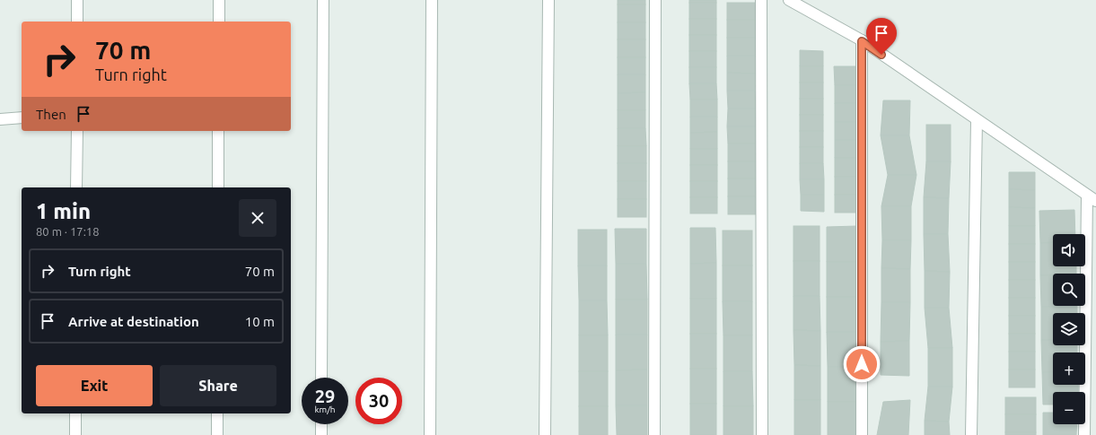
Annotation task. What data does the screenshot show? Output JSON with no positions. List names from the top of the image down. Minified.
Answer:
{"page":{"turn":["70 m","Turn right"],"then":"Then","heading":["1 min","80 m · 17:18"],"map_buttons":["+","−"],"list":[{"name":"Turn right","value":"70 m"},{"name":"Arrive at destination","value":"10 m"}],"buttons":["Exit","Share"],"speed":"29 km/h","limit":"30"}}
